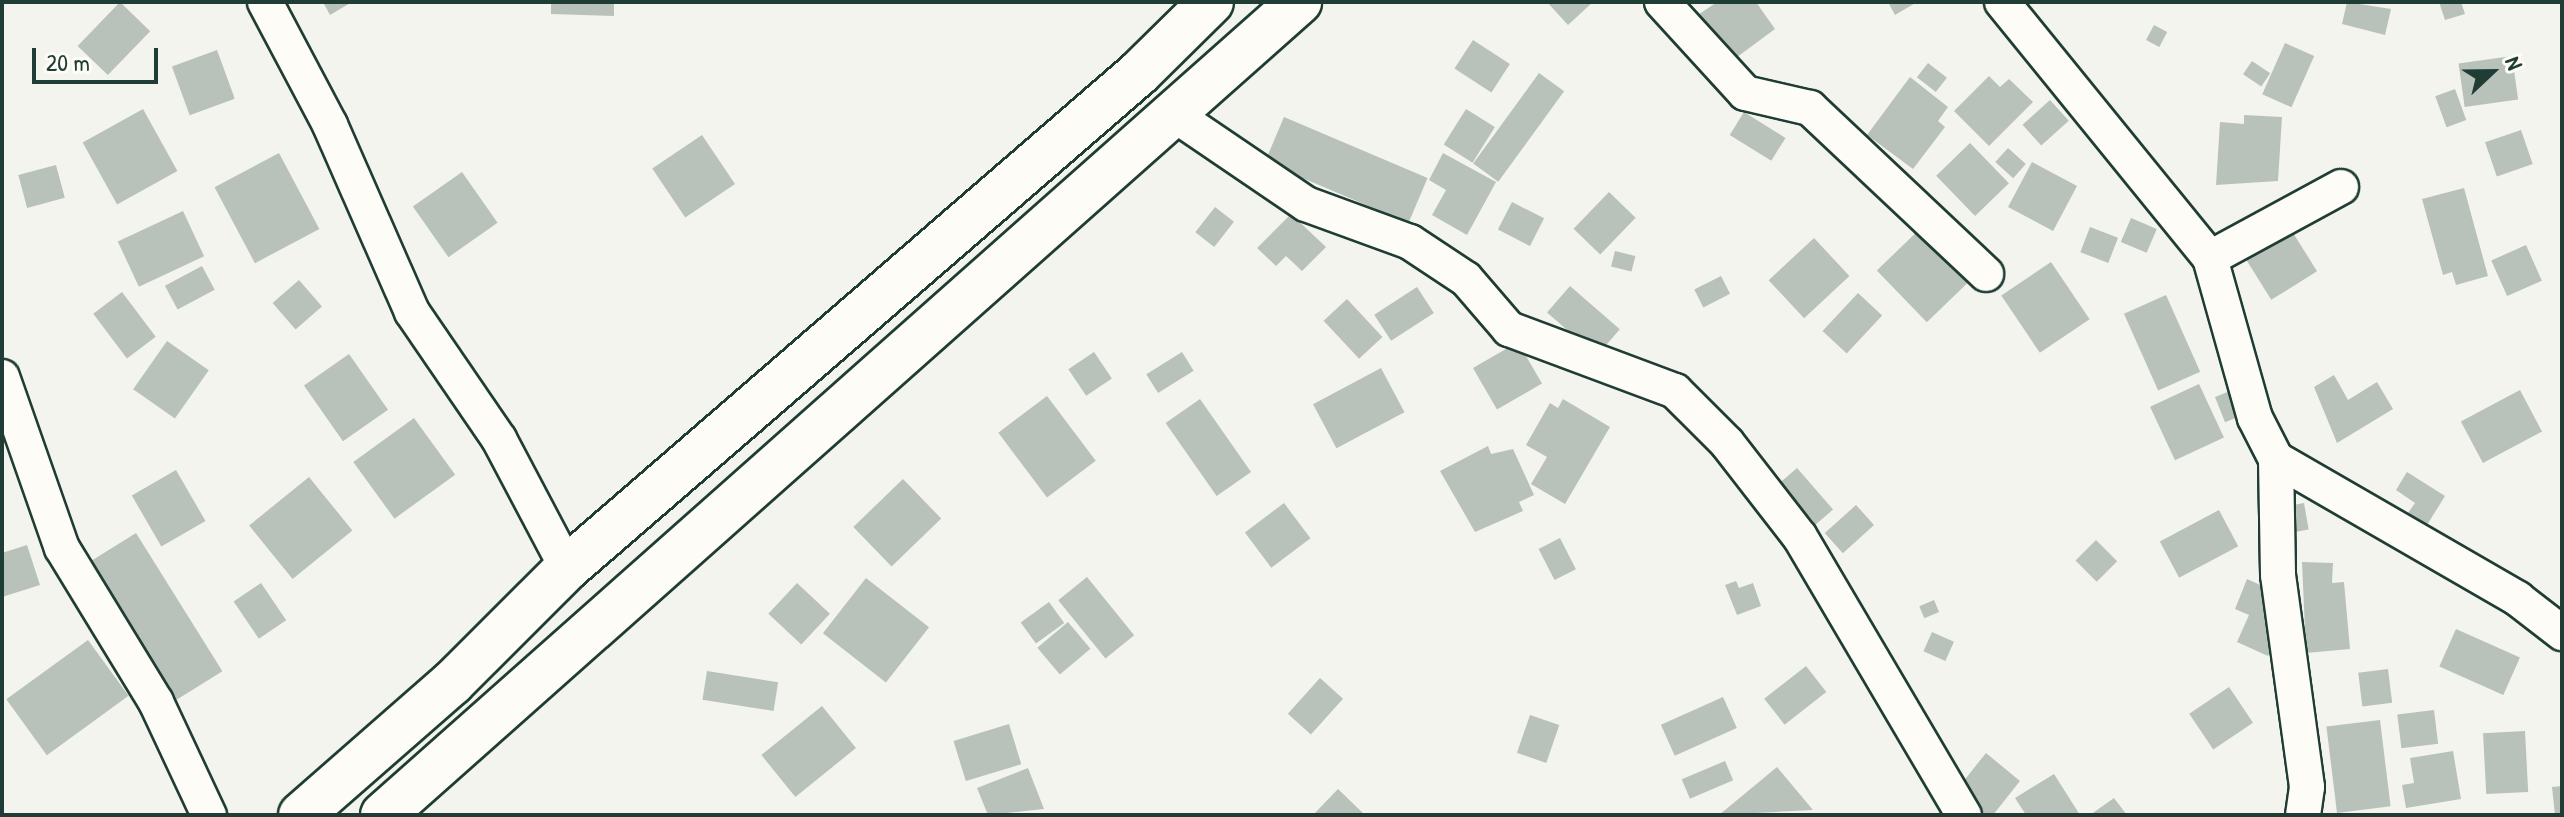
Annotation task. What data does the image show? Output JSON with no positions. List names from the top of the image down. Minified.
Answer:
{"scale_bar":"20 m","north":"right"}
